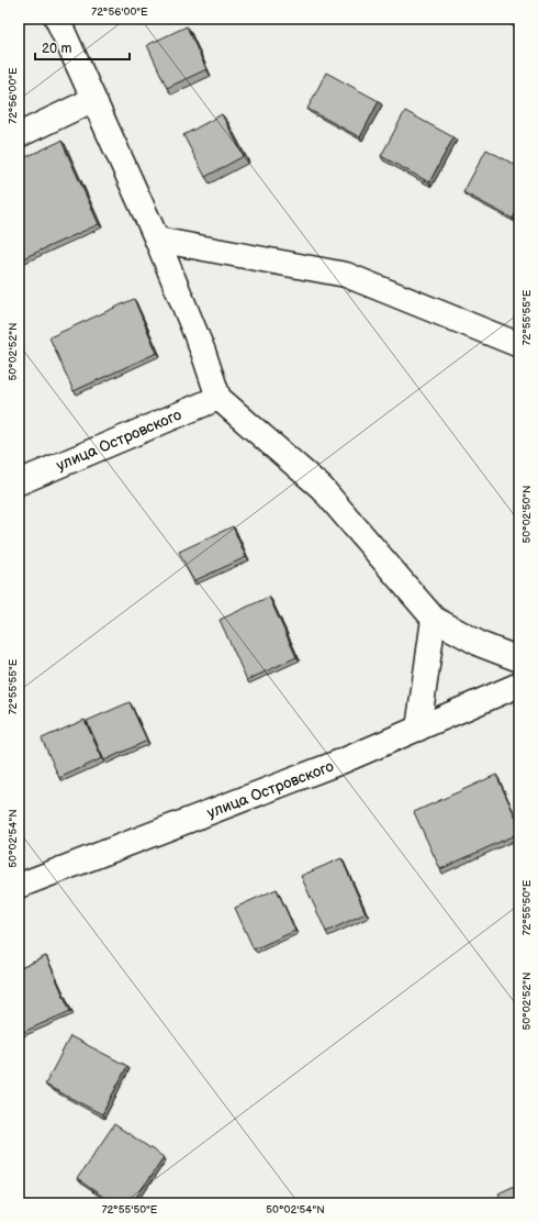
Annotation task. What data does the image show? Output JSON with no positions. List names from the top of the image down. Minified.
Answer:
{"streets":{"street":["улица Островского"]},"scale_bar":"20 m","coordinates":["72°56'00\"E","72°55'55\"E","50°02'52\"N","50°02'50\"N","50°02'54\"N","72°55'50\"E"]}
